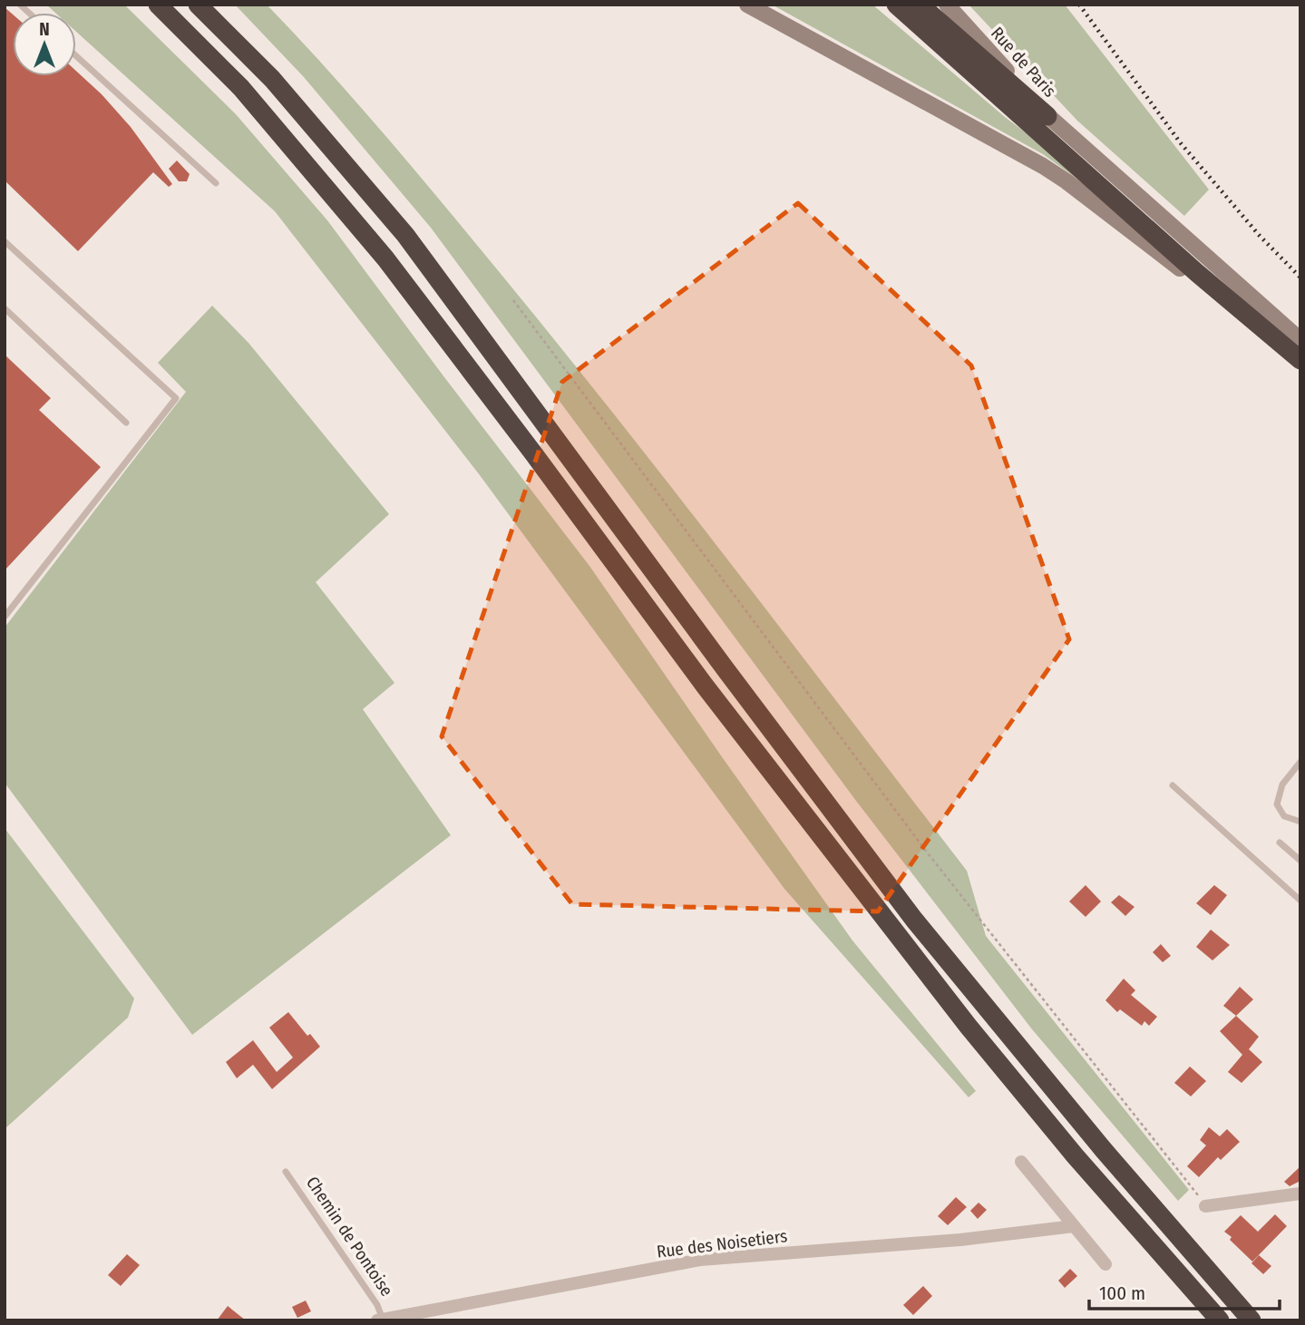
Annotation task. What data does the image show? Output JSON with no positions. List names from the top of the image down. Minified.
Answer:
{"streets":{"main road":["Rue de Paris"],"street":["Rue des Noisetiers"],"lane":["Chemin de Pontoise"]},"crossings":[["Chemin de Pontoise","Rue des Noisetiers"]],"scale_bar":"100 m","north":"top"}
